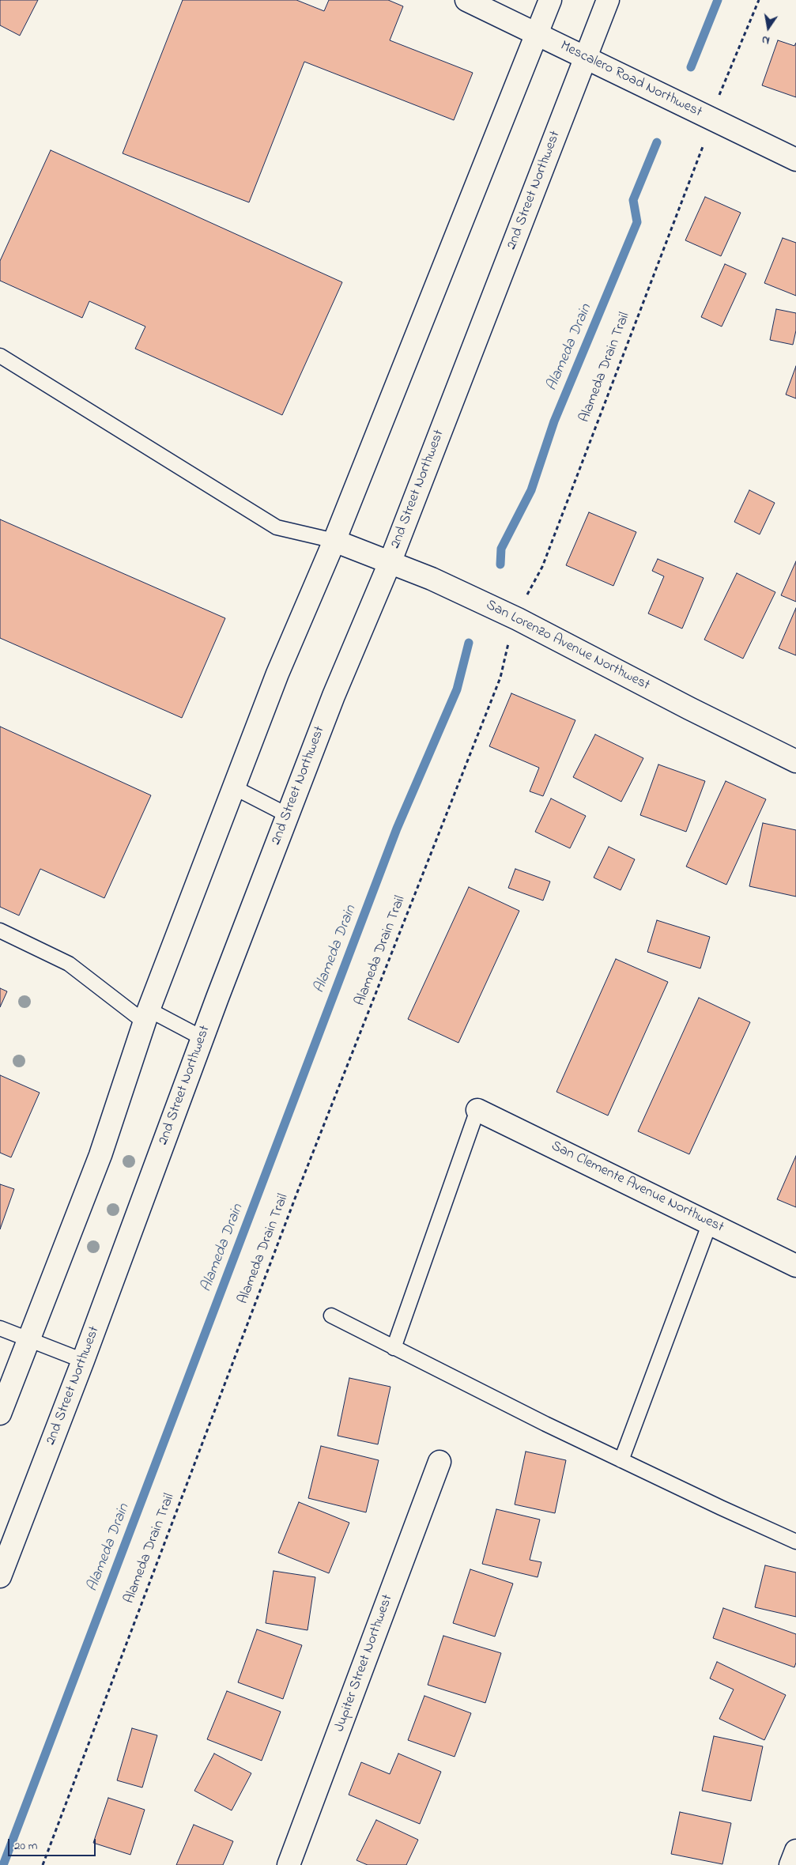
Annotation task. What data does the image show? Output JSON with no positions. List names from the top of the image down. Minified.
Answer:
{"streets":{"main road":["Mescalero Road Northwest","2nd Street Northwest","San Lorenzo Avenue Northwest","San Clemente Avenue Northwest","Jupiter Street Northwest"],"path":["Alameda Drain Trail"]},"crossings":[["Mescalero Road Northwest","2nd Street Northwest"],["2nd Street Northwest","San Lorenzo Avenue Northwest"]],"water":["Alameda Drain"],"scale_bar":"20 m","north":"bottom"}
